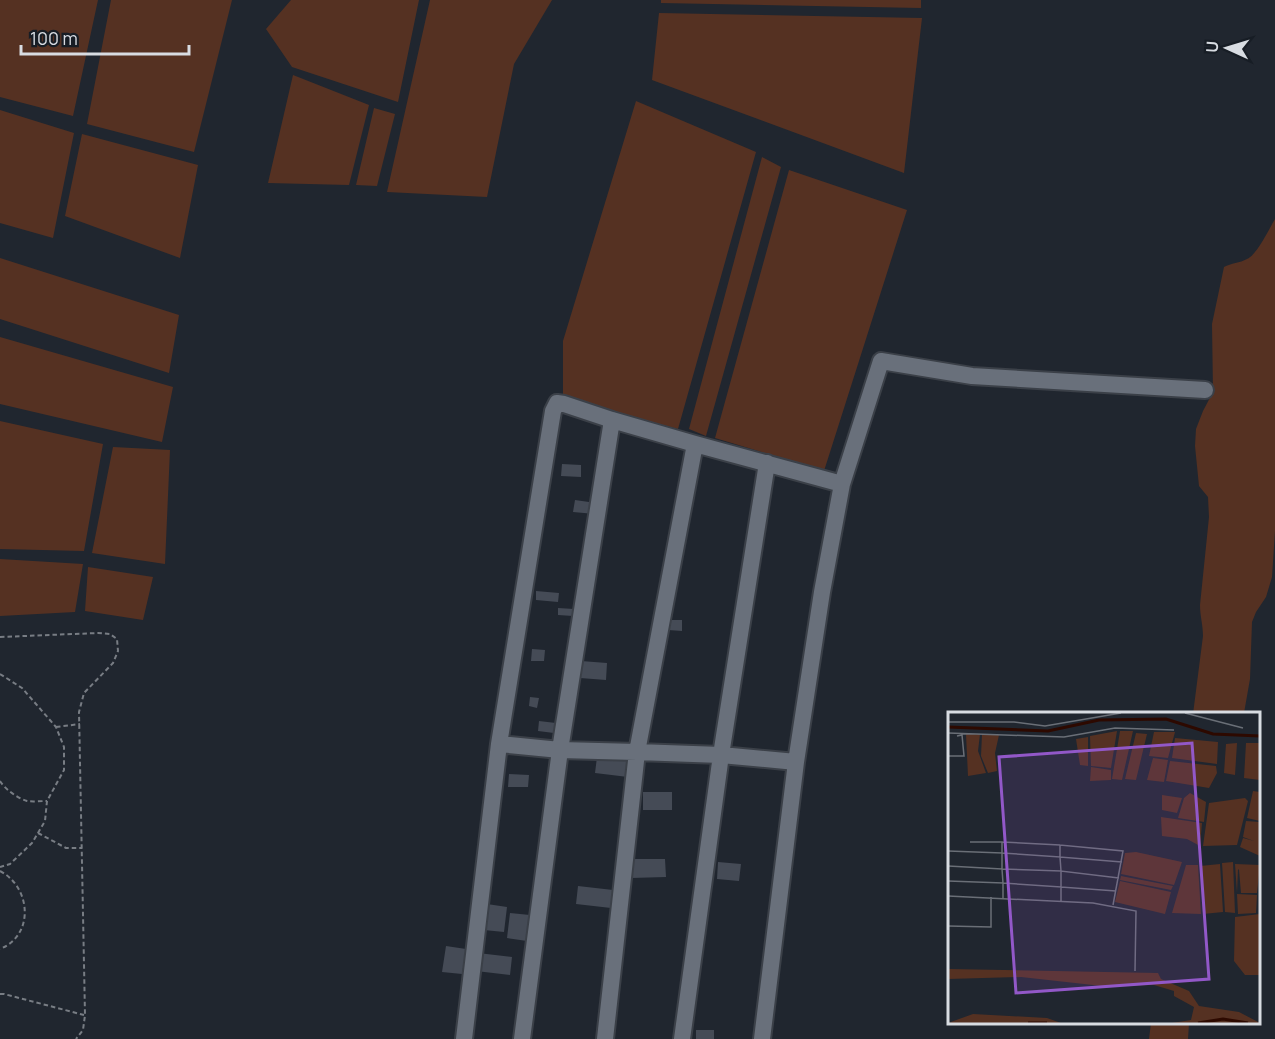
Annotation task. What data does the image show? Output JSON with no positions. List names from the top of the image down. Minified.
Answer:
{"scale_bar":"100 m","north":"left"}
